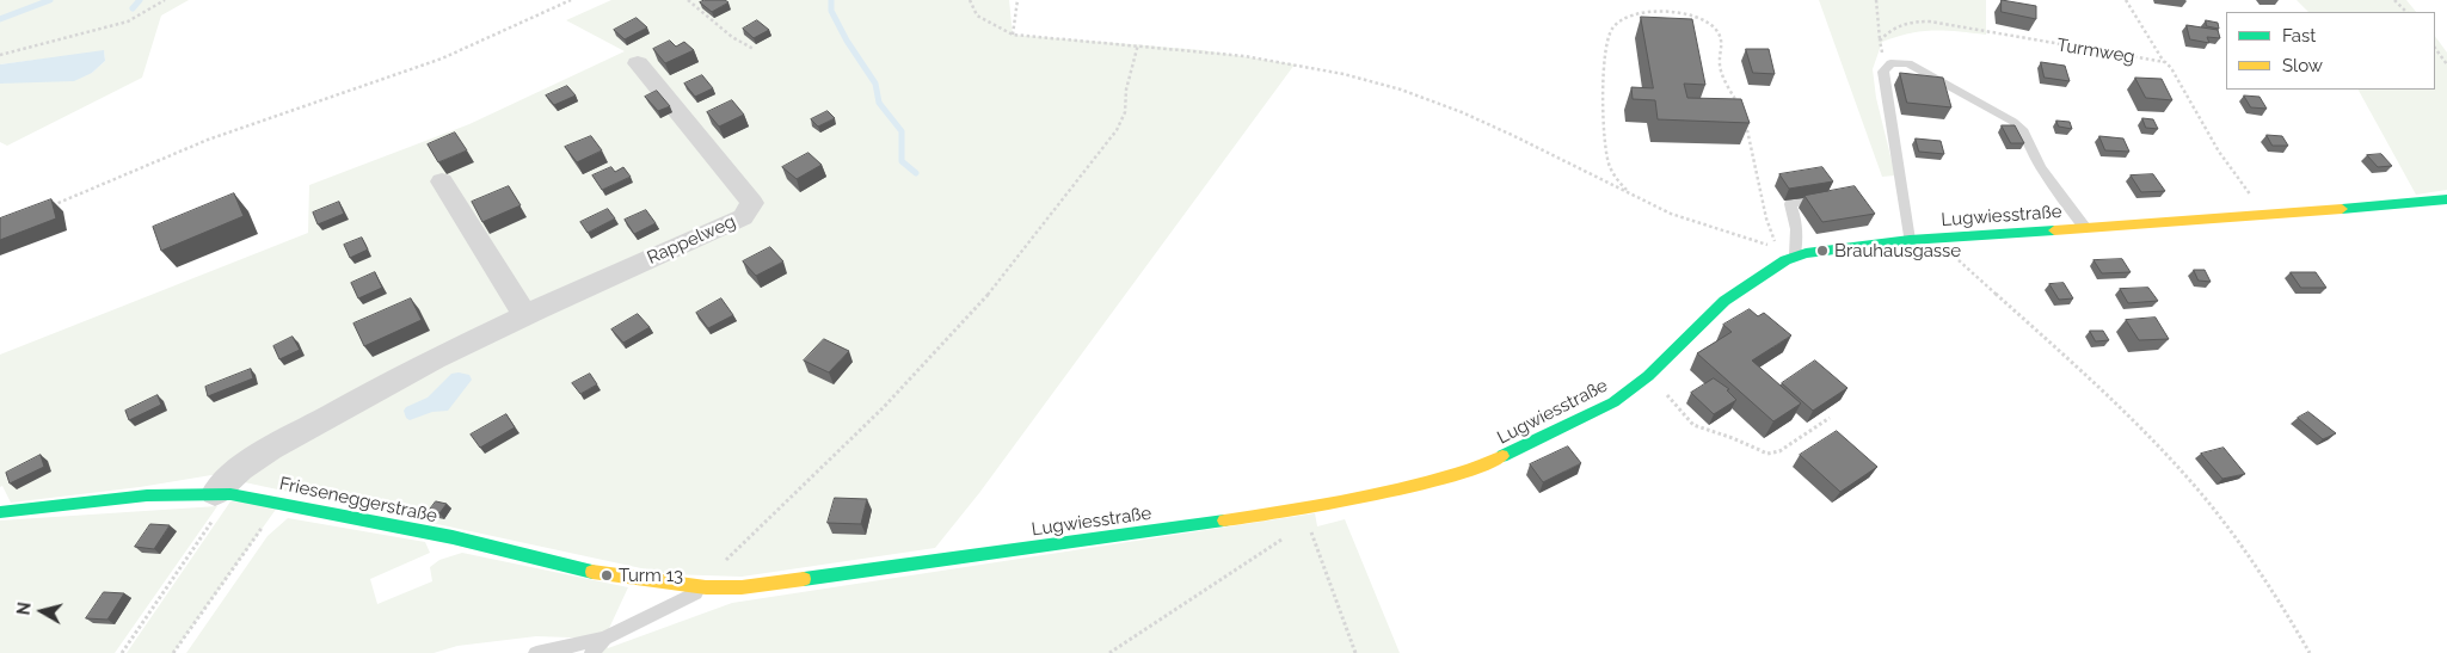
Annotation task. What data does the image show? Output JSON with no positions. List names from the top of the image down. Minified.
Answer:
{"streets":{"street":["Lugwiesstraße","Rappelweg","Frieseneggerstraße"],"path":["Turmweg"]},"crossings":[["Lugwiesstraße","Frieseneggerstraße"],["Rappelweg","Frieseneggerstraße"]],"places":["Brauhausgasse","Turm 13"],"legend":["Fast","Slow"],"north":"left"}
